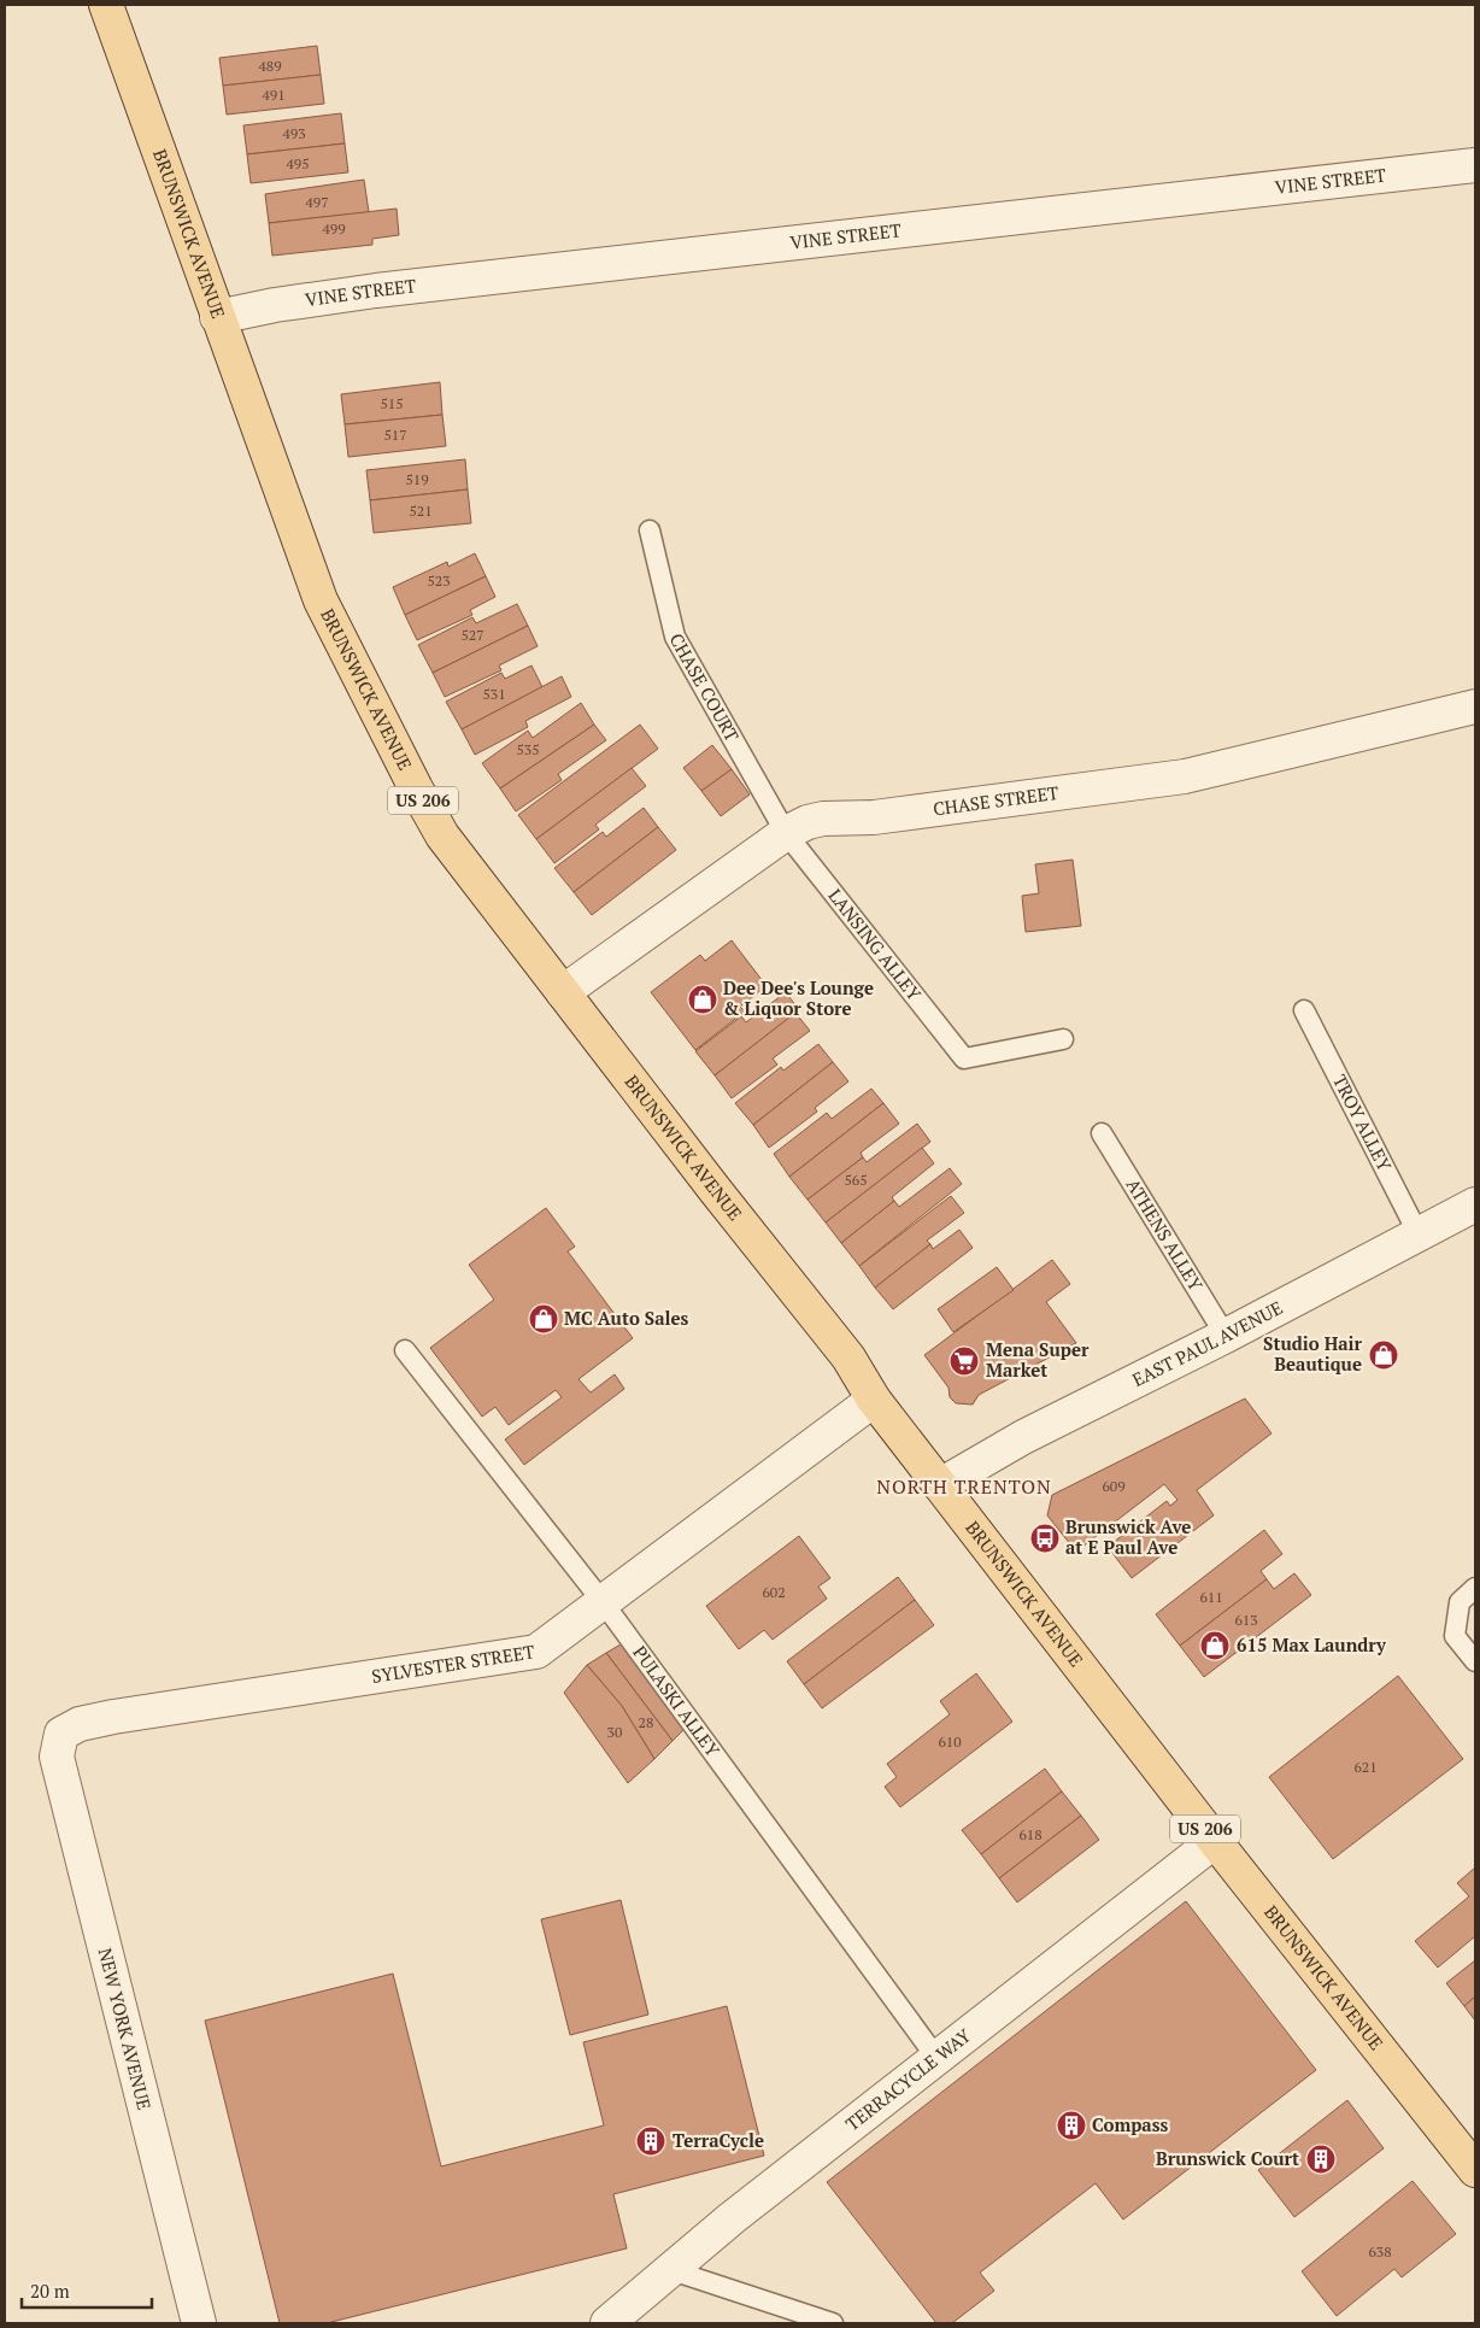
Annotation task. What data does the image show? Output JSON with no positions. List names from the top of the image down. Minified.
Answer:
{"streets":{"main road":["BRUNSWICK AVENUE","US 206"],"street":["VINE STREET","CHASE STREET","EAST PAUL AVENUE","SYLVESTER STREET","NEW YORK AVENUE","TERRACYCLE WAY"],"lane":["CHASE COURT","LANSING ALLEY","TROY ALLEY","ATHENS ALLEY","PULASKI ALLEY"]},"crossings":[["VINE STREET","BRUNSWICK AVENUE"],["BRUNSWICK AVENUE","CHASE STREET"],["BRUNSWICK AVENUE","EAST PAUL AVENUE"],["BRUNSWICK AVENUE","SYLVESTER STREET"],["BRUNSWICK AVENUE","TERRACYCLE WAY"],["CHASE COURT","CHASE STREET"],["CHASE COURT","LANSING ALLEY"],["CHASE STREET","LANSING ALLEY"],["TROY ALLEY","EAST PAUL AVENUE"],["ATHENS ALLEY","EAST PAUL AVENUE"],["SYLVESTER STREET","PULASKI ALLEY"],["SYLVESTER STREET","NEW YORK AVENUE"],["PULASKI ALLEY","TERRACYCLE WAY"]],"districts":["NORTH TRENTON"],"places":{"shop":["Dee Dee's Lounge & Liquor Store","MC Auto Sales","Studio Hair Beautique","615 Max Laundry"],"supermarket":["Mena Super Market"],"bus stop":["Brunswick Ave at E Paul Ave"],"building":["Compass","TerraCycle","Brunswick Court"]},"house_numbers":["489","491","493","495","497","499","515","517","519","521","523","527","531","535","565","609","602","611","613","28","30","610","621","618","638"],"scale_bar":"20 m"}
